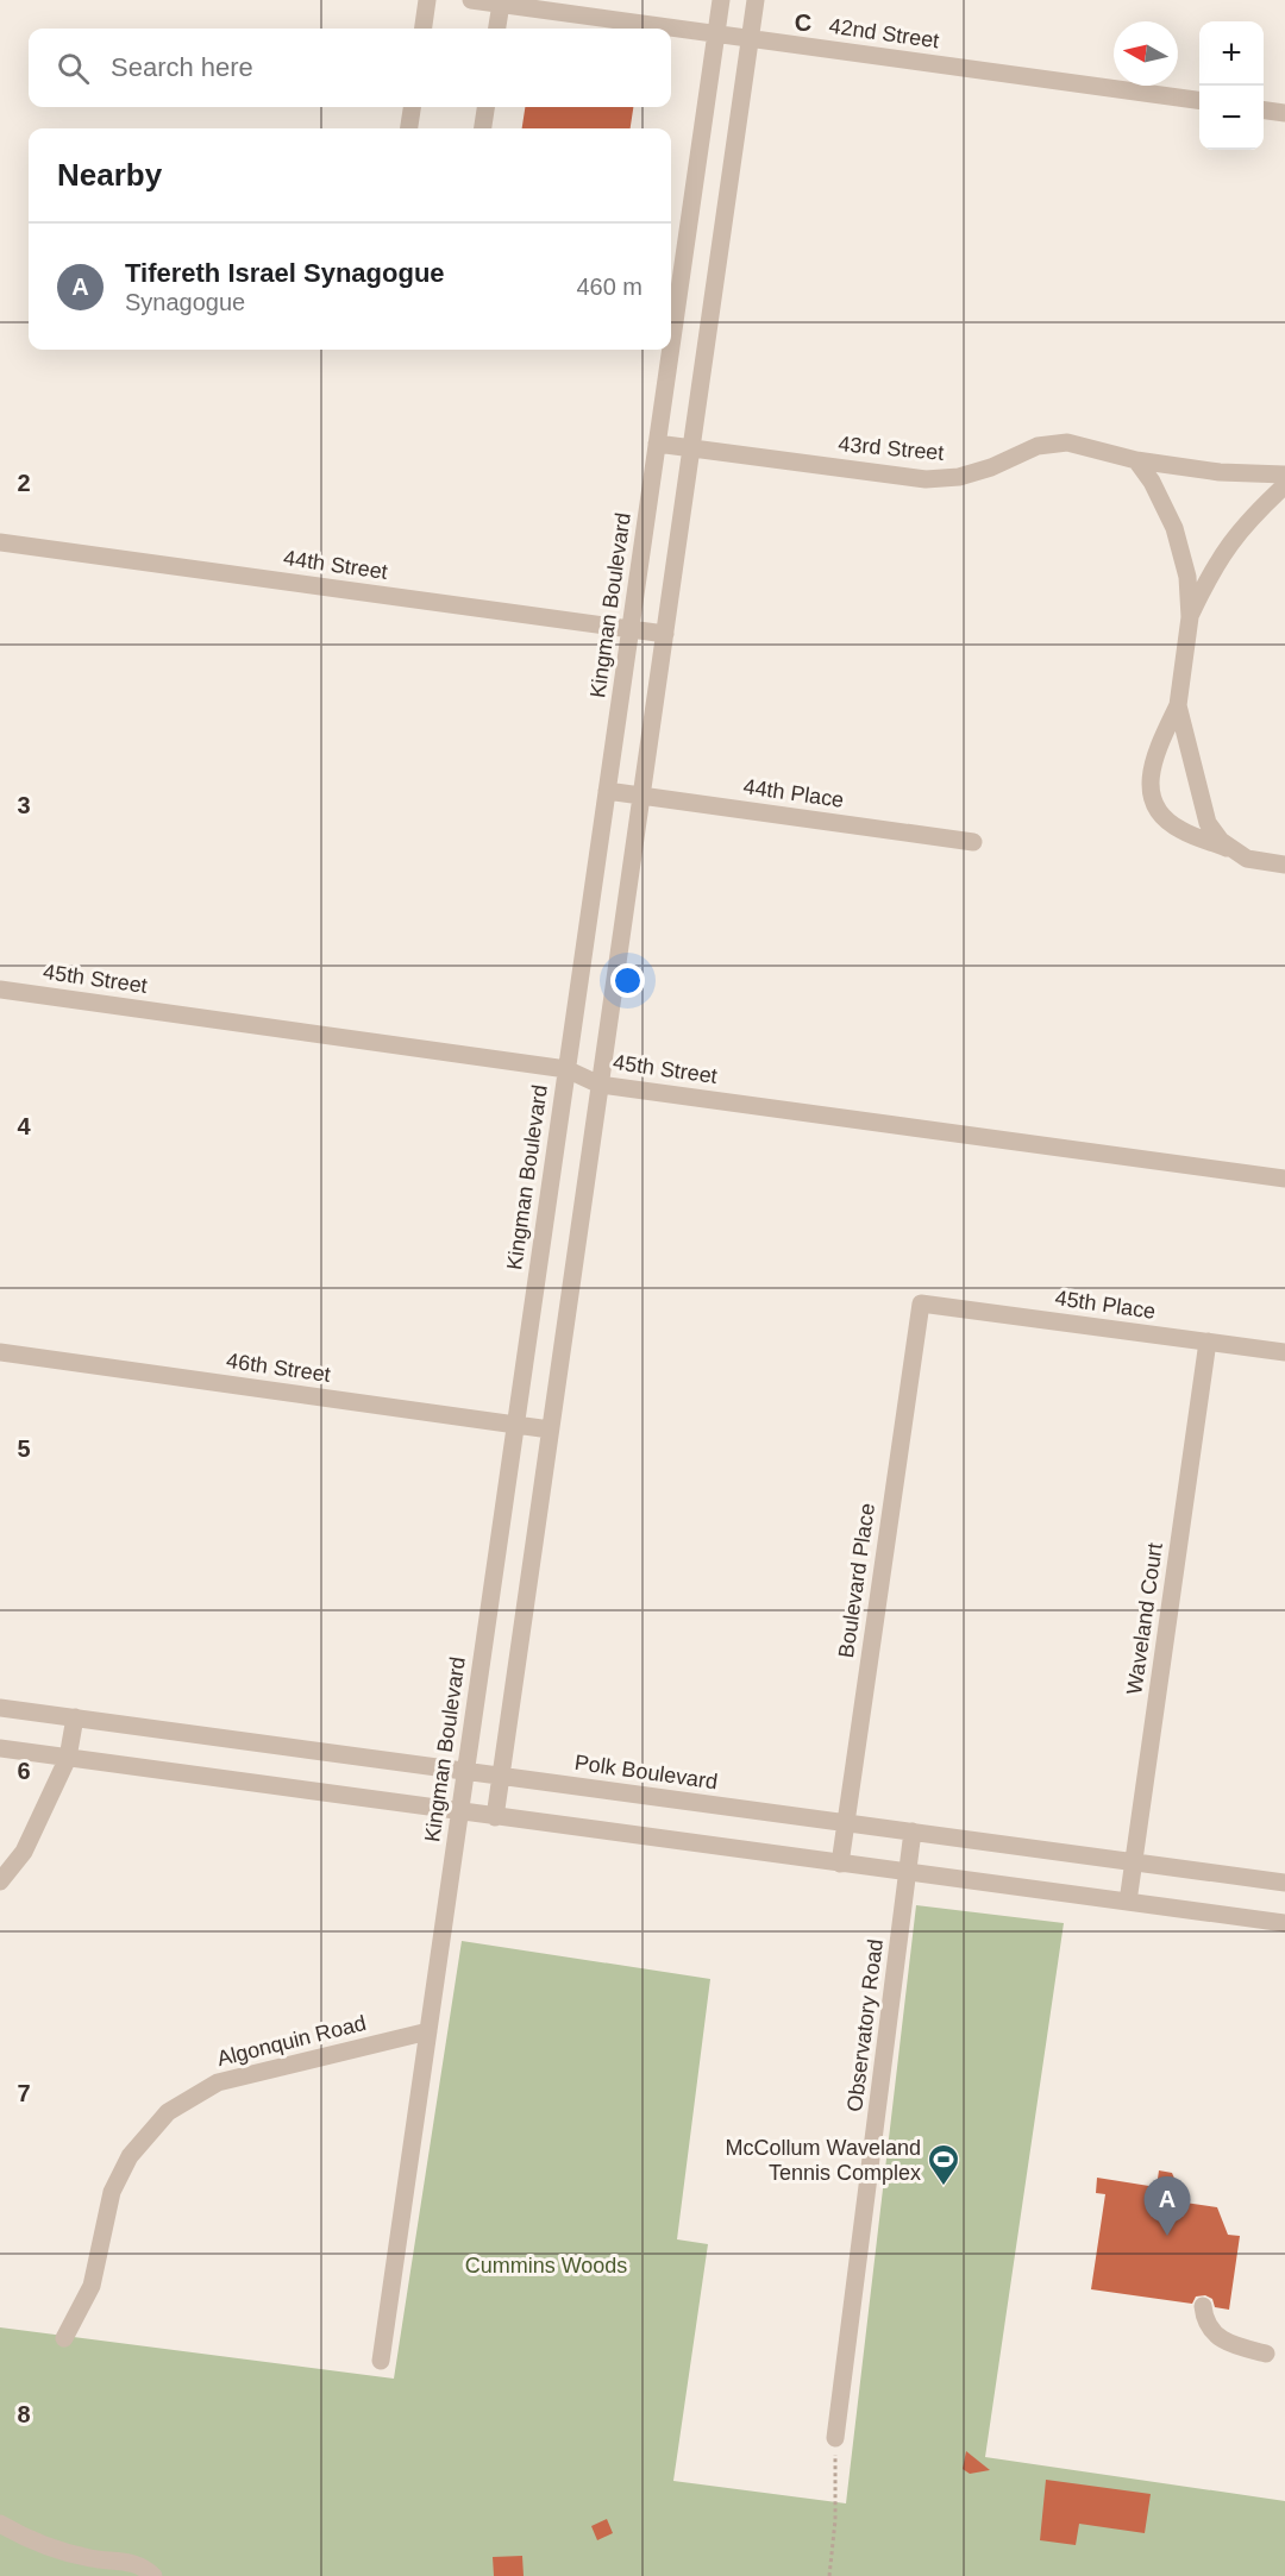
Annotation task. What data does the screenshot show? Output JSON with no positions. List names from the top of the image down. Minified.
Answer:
{"streets":{"street":["42nd Street","43rd Street","44th Street","Kingman Boulevard","44th Place","45th Street","45th Place","46th Street","Boulevard Place","Waveland Court","Polk Boulevard","Observatory Road","Algonquin Road"]},"crossings":[["42nd Street","Kingman Boulevard"],["43rd Street","Kingman Boulevard"],["44th Street","Kingman Boulevard"],["Kingman Boulevard","44th Place"],["Kingman Boulevard","45th Street"],["Kingman Boulevard","46th Street"],["Kingman Boulevard","Polk Boulevard"],["Kingman Boulevard","Algonquin Road"],["45th Place","Boulevard Place"],["45th Place","Waveland Court"],["Boulevard Place","Polk Boulevard"],["Waveland Court","Polk Boulevard"],["Polk Boulevard","Observatory Road"]],"parks":["Cummins Woods"],"places":{"sports":["McCollum Waveland Tennis Complex"]},"north":"left","page":{"map_buttons":["+","−"],"search":"Search here","heading":"Nearby","list":[{"mark":"A","name":"Tifereth Israel Synagogue","note":"Synagogue","value":"460 m"}],"pins":"A"},"grid":{"columns":["C"],"rows":["2","3","4","5","6","7","8"]}}
